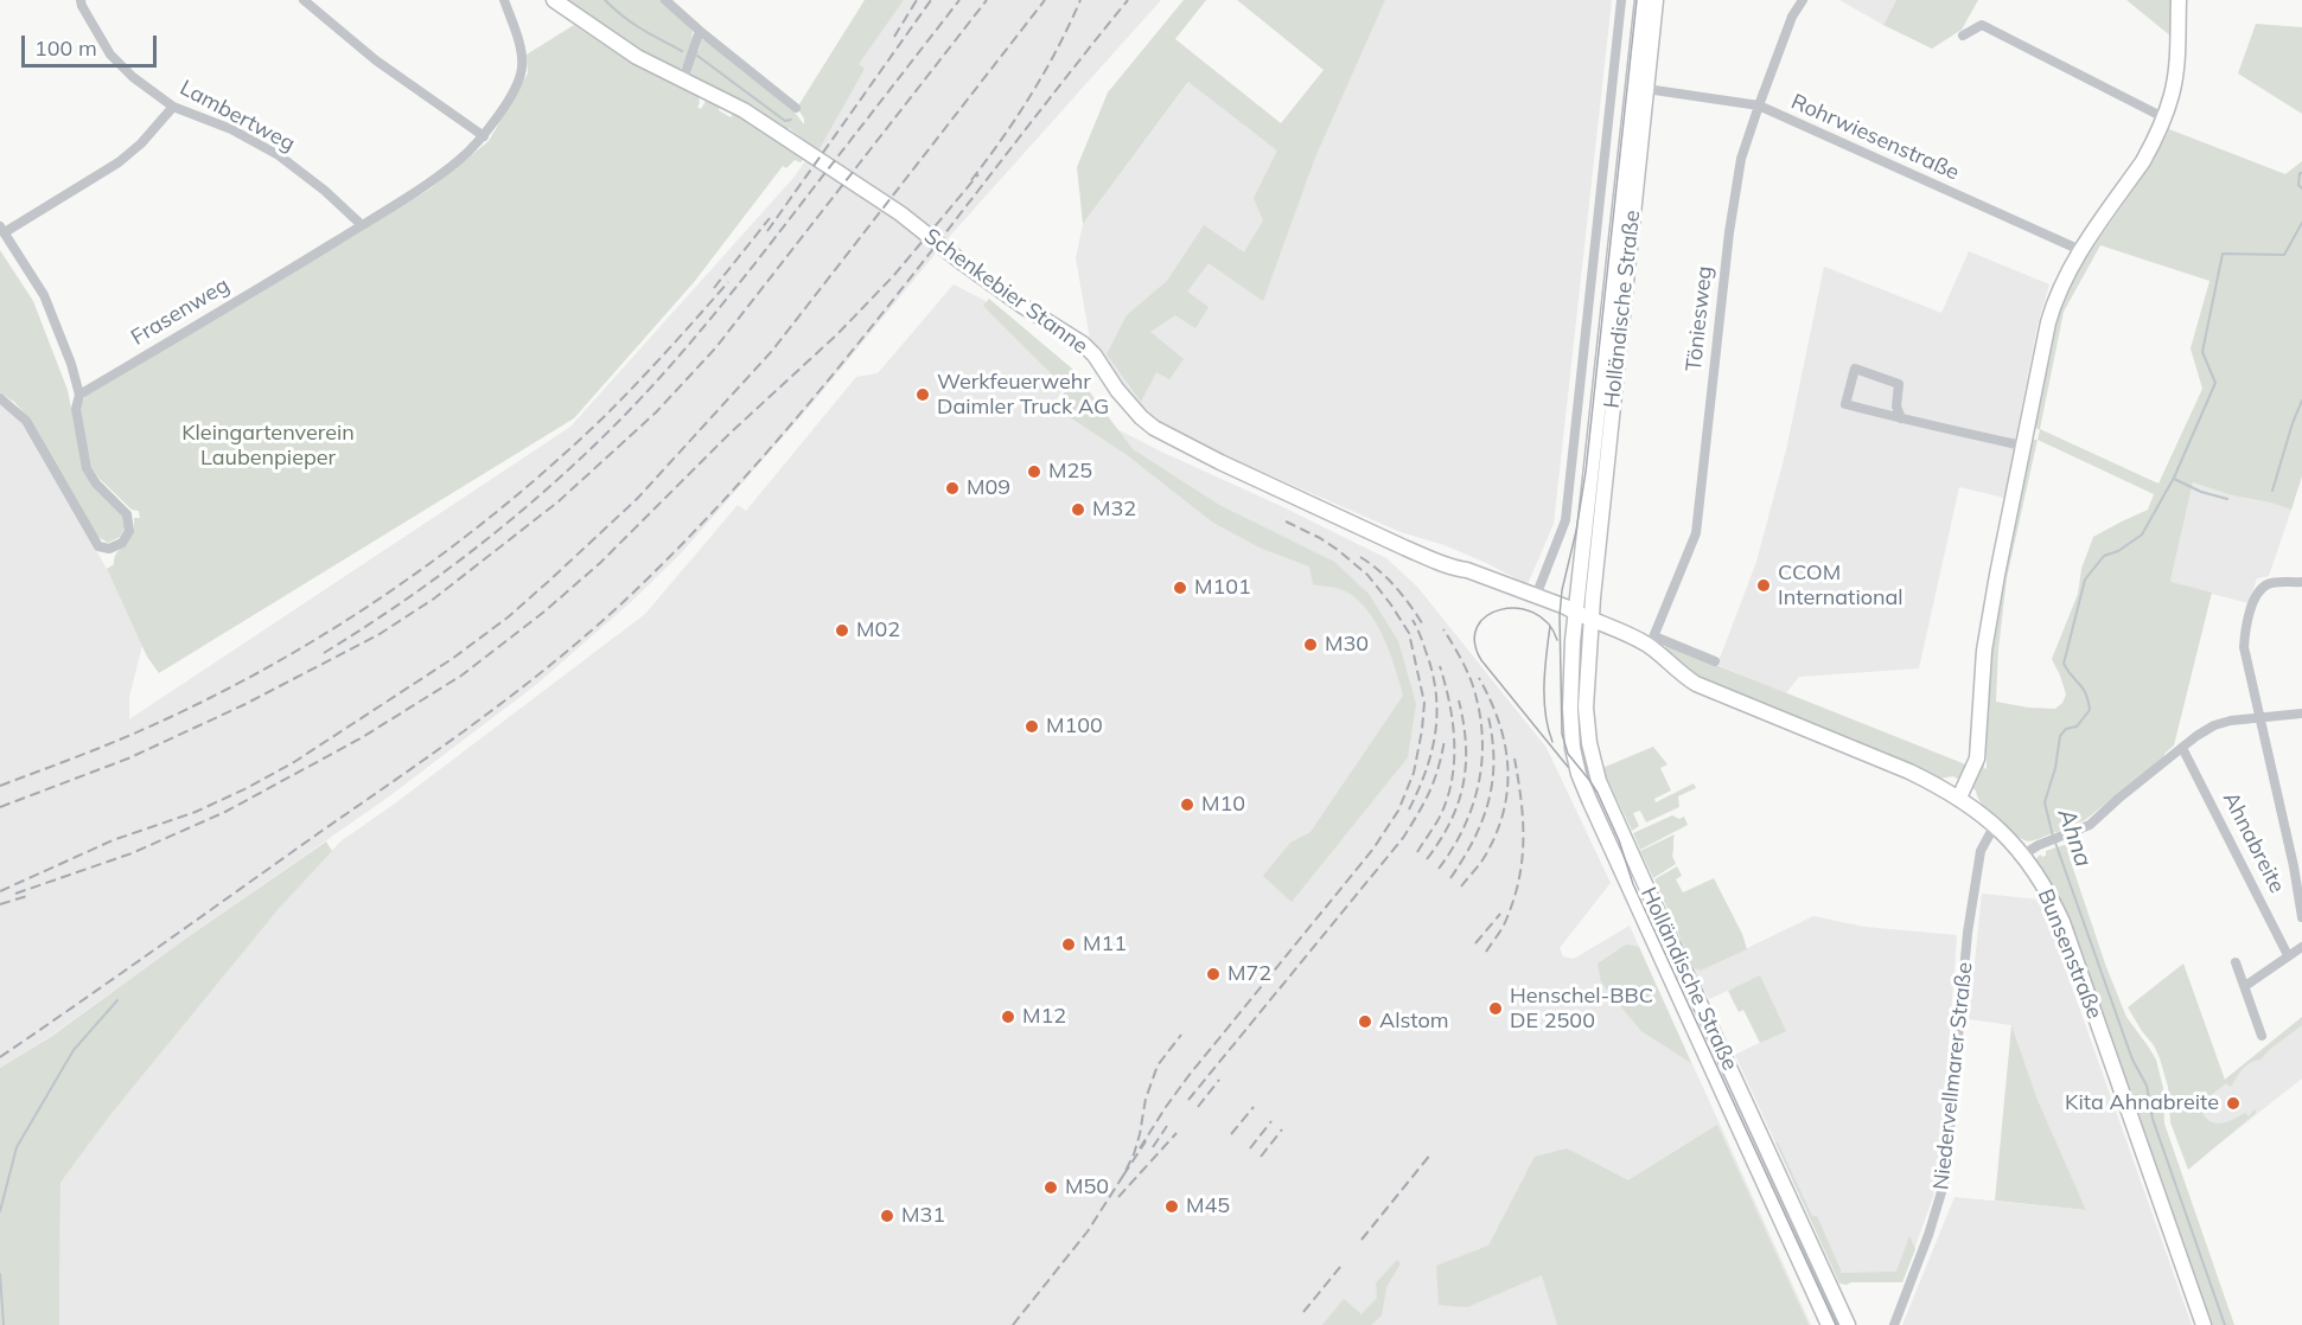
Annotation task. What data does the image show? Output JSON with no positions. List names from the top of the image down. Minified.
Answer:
{"streets":{"main road":["Schenkebier Stanne","Holländische Straße","Bunsenstraße"],"street":["Lambertweg","Rohrwiesenstraße","Frasenweg","Töniesweg","Ahnabreite","Niedervellmarer Straße"]},"crossings":[["Lambertweg","Frasenweg"],["Rohrwiesenstraße","Holländische Straße"],["Rohrwiesenstraße","Töniesweg"],["Schenkebier Stanne","Holländische Straße"],["Holländische Straße","Bunsenstraße"],["Töniesweg","Bunsenstraße"],["Bunsenstraße","Niedervellmarer Straße"]],"water":["Ahna"],"parks":["Kleingartenverein Laubenpieper"],"places":["Werkfeuerwehr Daimler Truck AG","M25","M09","M32","CCOM International","M101","M02","M30","M100","M10","M11","M72","Henschel-BBC DE 2500","M12","Alstom","Kita Ahnabreite","M50","M45","M31"],"scale_bar":"100 m"}
